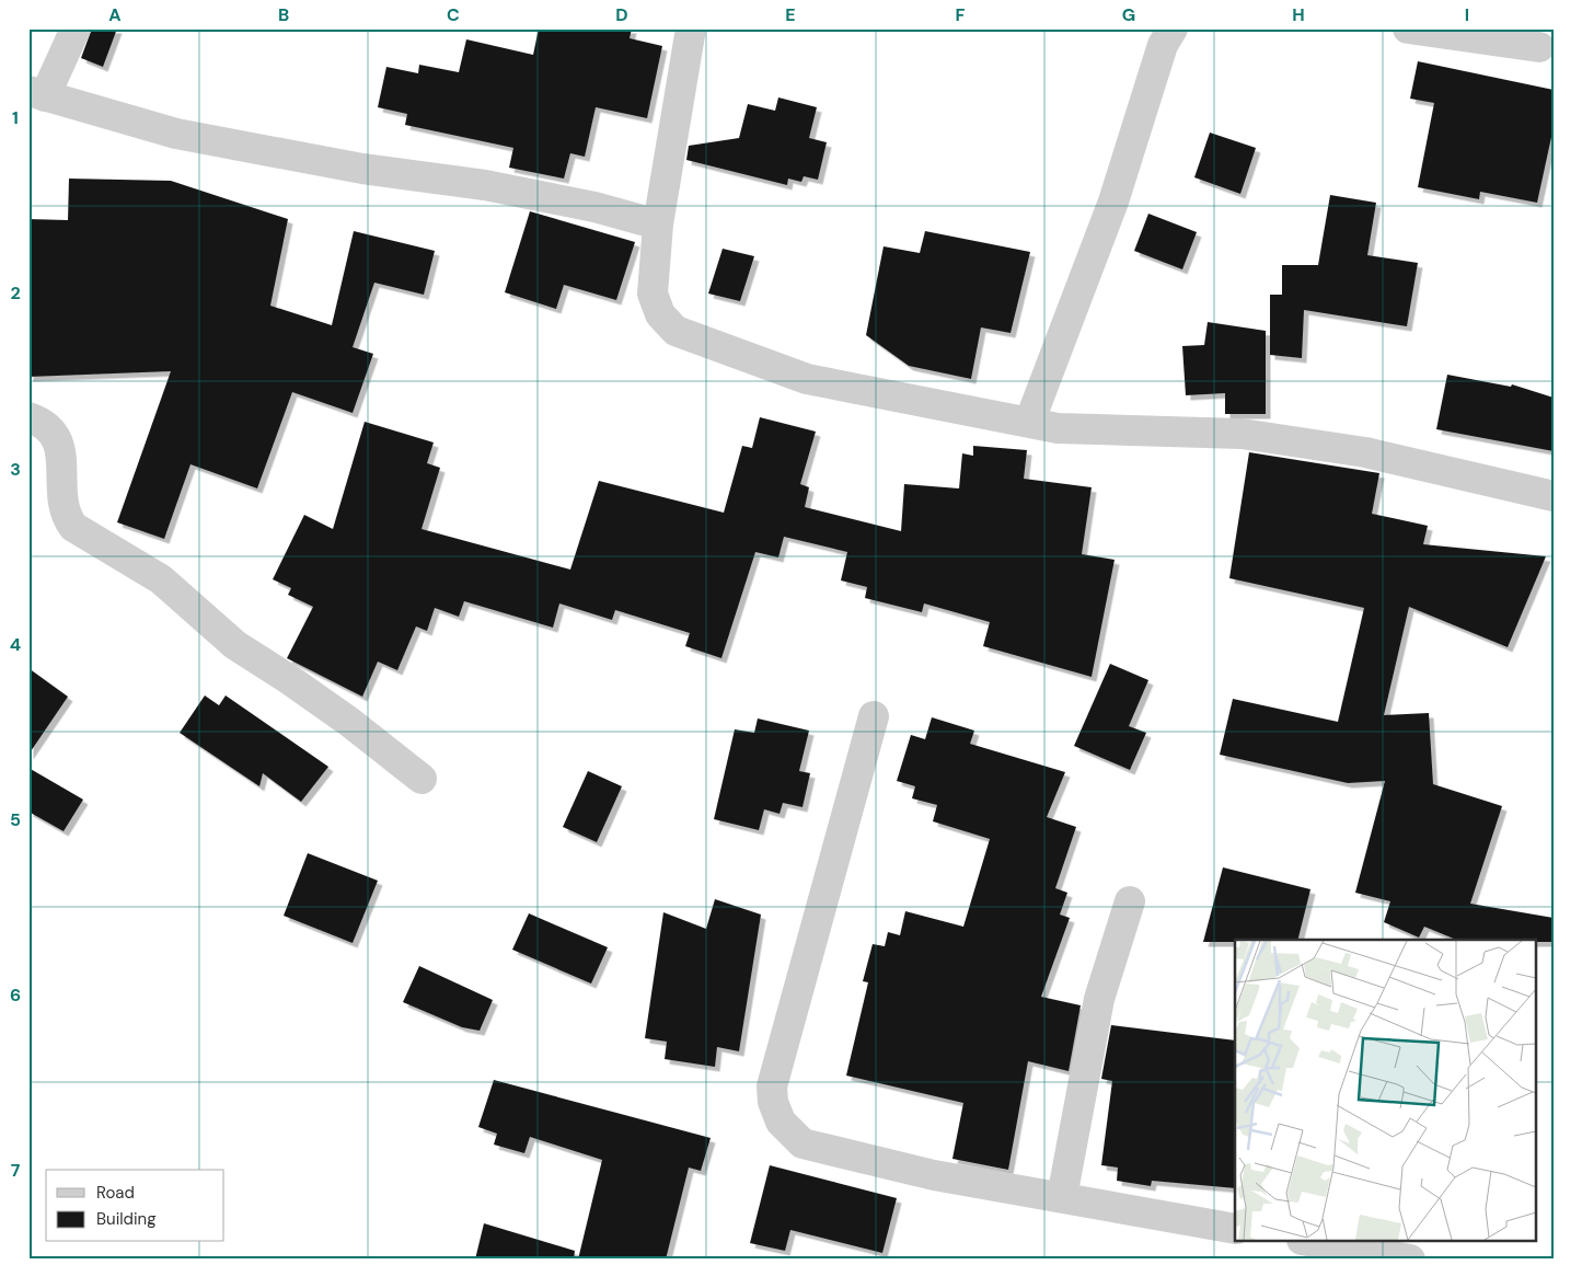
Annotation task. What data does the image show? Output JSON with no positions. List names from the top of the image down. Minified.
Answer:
{"legend":["Road","Building"],"grid":{"columns":["A","B","C","D","E","F","G","H","I"],"rows":["1","2","3","4","5","6","7"]}}
